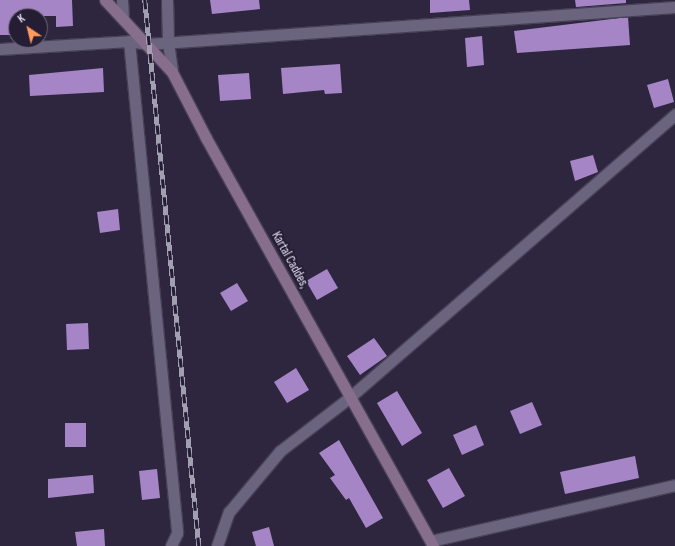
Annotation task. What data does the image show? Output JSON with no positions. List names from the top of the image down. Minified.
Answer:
{"streets":{"main road":["Kartal Caddes,"]},"north":"top left"}
